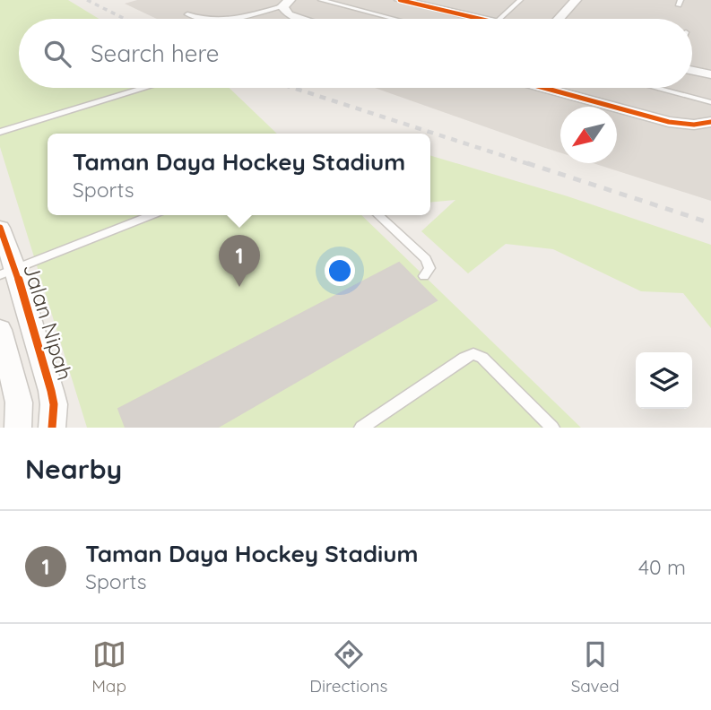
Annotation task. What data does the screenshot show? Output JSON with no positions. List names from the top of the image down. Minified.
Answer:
{"streets":{"street":["Jalan Nipah"]},"north":"bottom left","page":{"search":"Search here","popup":["Taman Daya Hockey Stadium","Sports"],"pins":"1","heading":"Nearby","list":[{"mark":"1","name":"Taman Daya Hockey Stadium","note":"Sports","value":"40 m"}],"nav":["Map","Directions","Saved"]}}
